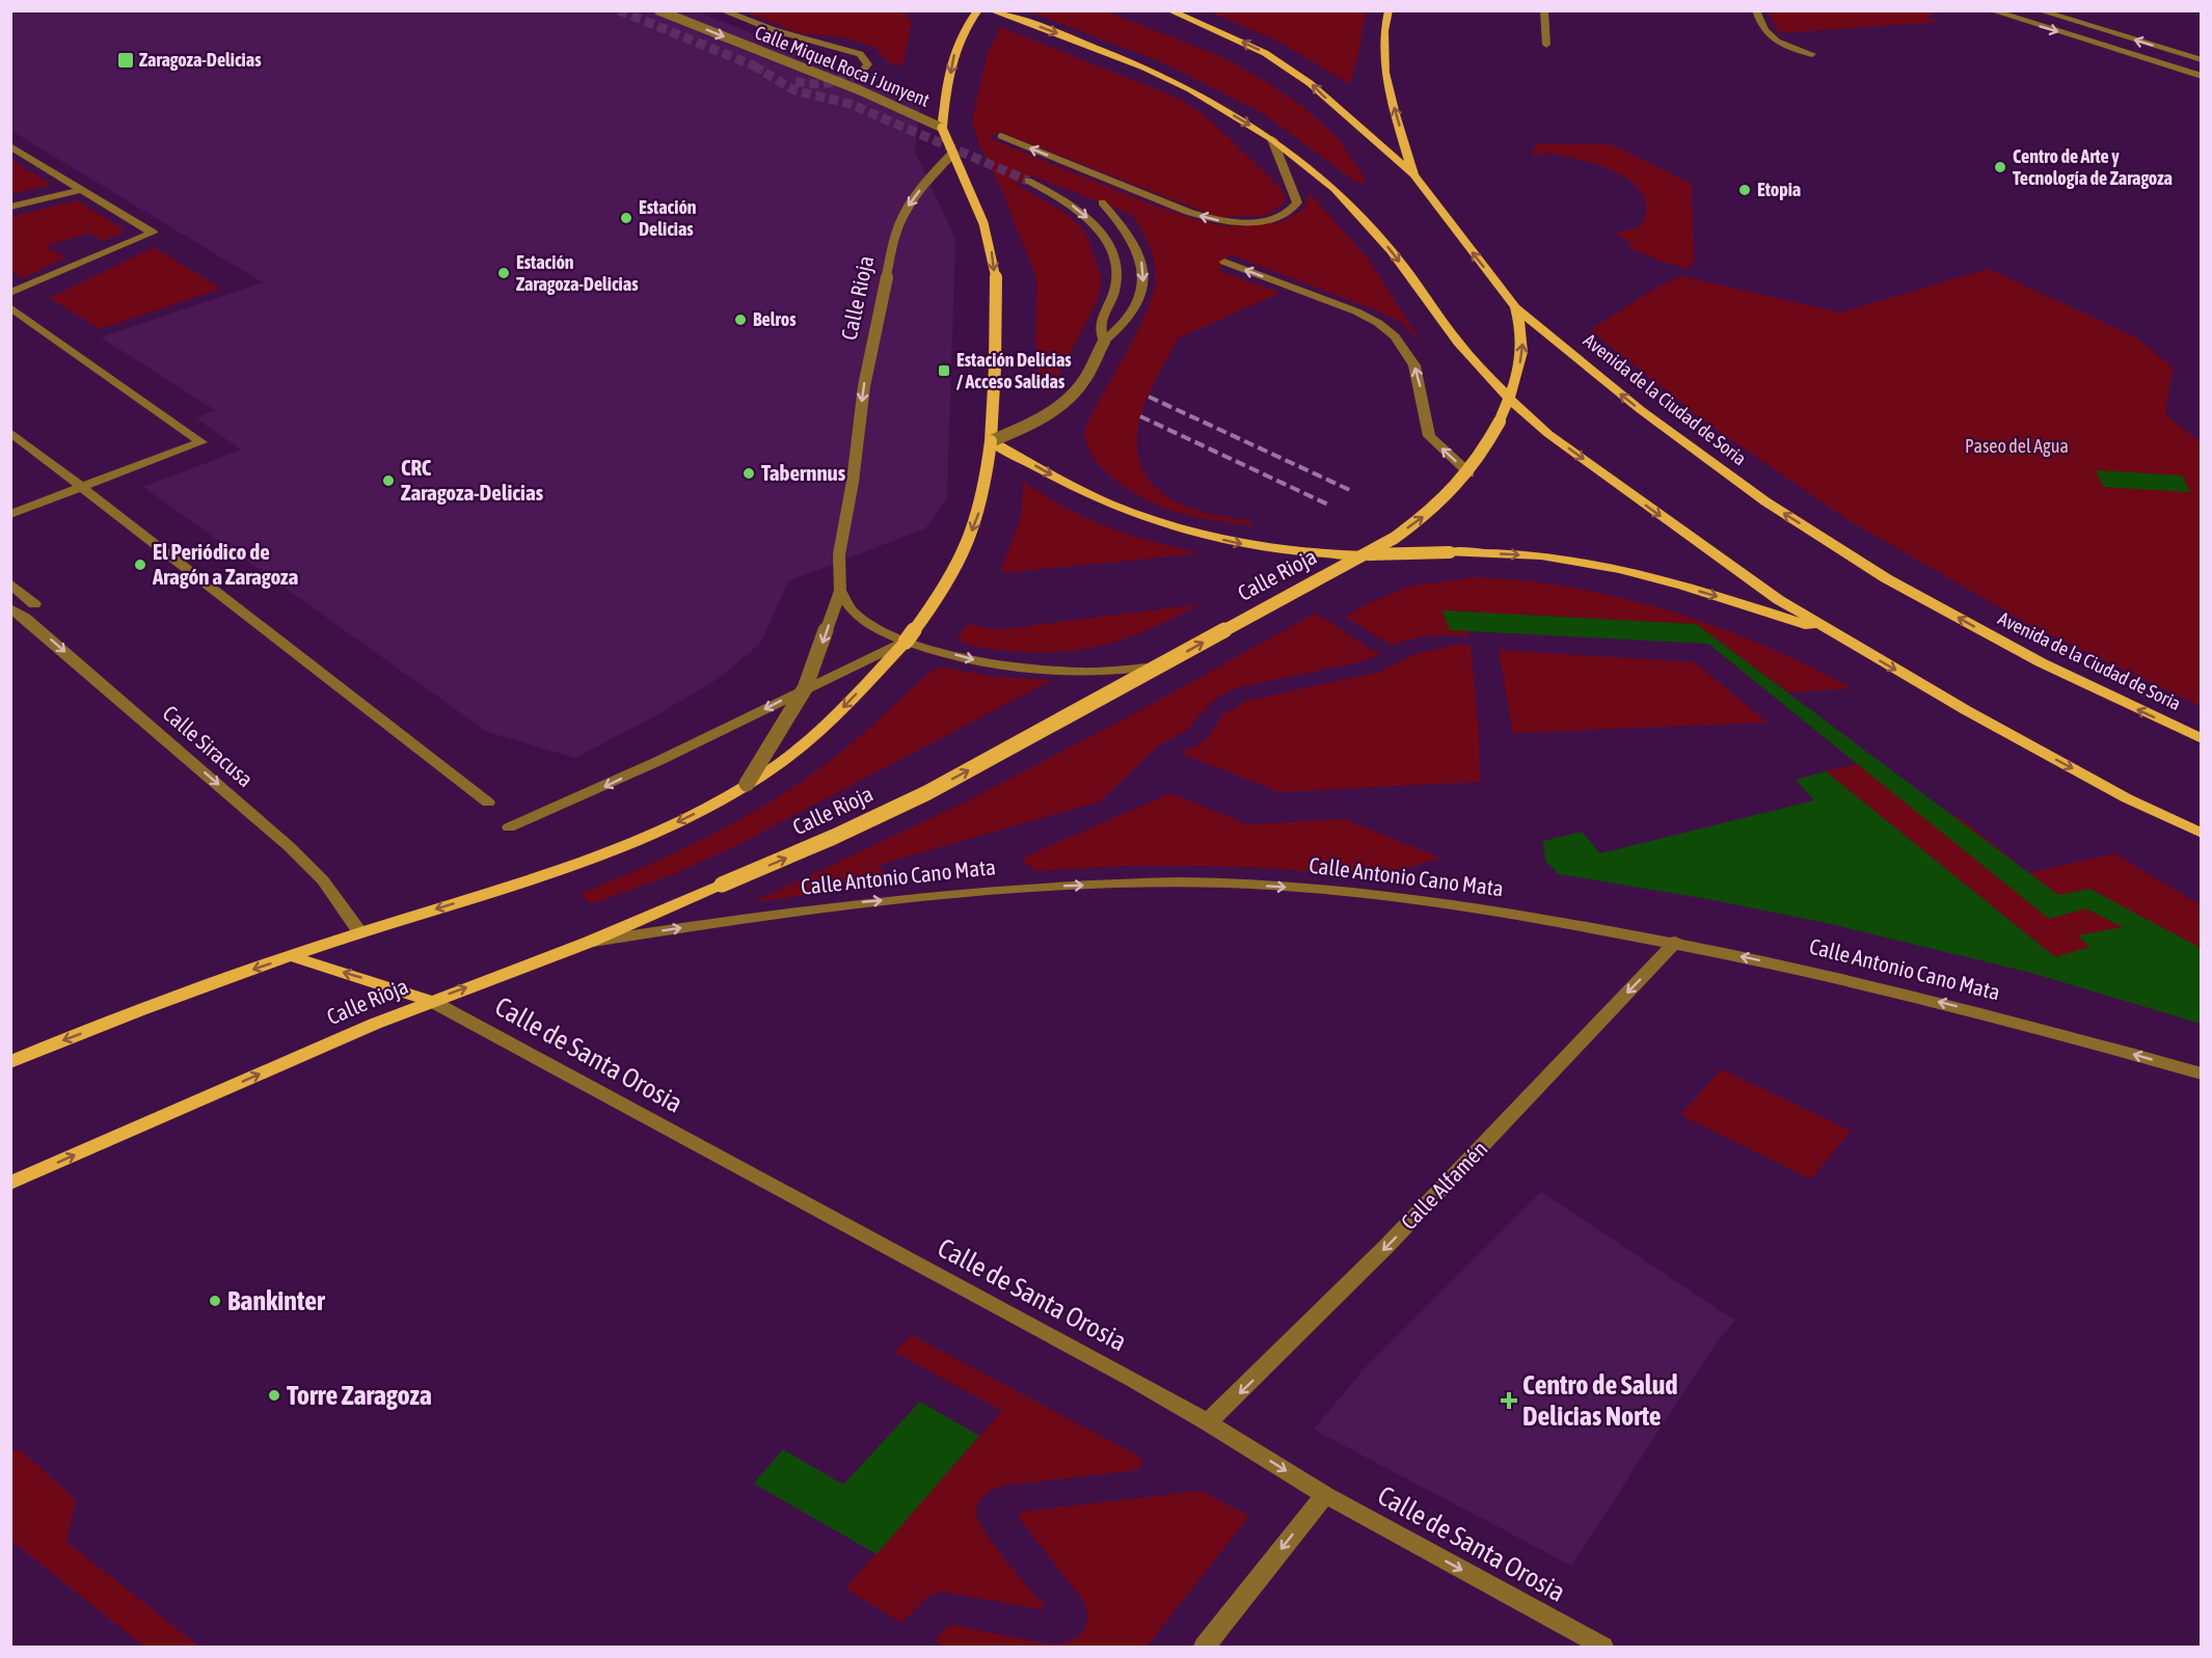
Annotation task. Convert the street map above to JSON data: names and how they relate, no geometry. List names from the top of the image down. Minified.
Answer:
{"streets":{"main road":["Calle Rioja","Avenida de la Ciudad de Soria"],"street":["Calle Miquel Roca i Junyent","Calle Siracusa","Calle Antonio Cano Mata","Calle de Santa Orosia","Calle Alfamén"]},"crossings":[["Calle Miquel Roca i Junyent","Calle Rioja"],["Calle Rioja","Avenida de la Ciudad de Soria"],["Calle Rioja","Calle Siracusa"],["Calle Rioja","Calle Antonio Cano Mata"],["Calle Rioja","Calle de Santa Orosia"],["Calle Antonio Cano Mata","Calle Alfamén"],["Calle de Santa Orosia","Calle Alfamén"]],"one_way":["Calle Miquel Roca i Junyent","Calle Siracusa","Calle Alfamén"],"parks":["Paseo del Agua"],"places":{"transit":["Zaragoza-Delicias","Estación Delicias / Acceso Salidas"],"other":["Centro de Arte y Tecnología de Zaragoza","Etopia","Estación Delicias","Estación Zaragoza-Delicias","Belros","Tabernnus","CRC Zaragoza-Delicias","El Periódico de Aragón a Zaragoza","Bankinter","Torre Zaragoza"],"health":["Centro de Salud Delicias Norte"]}}
